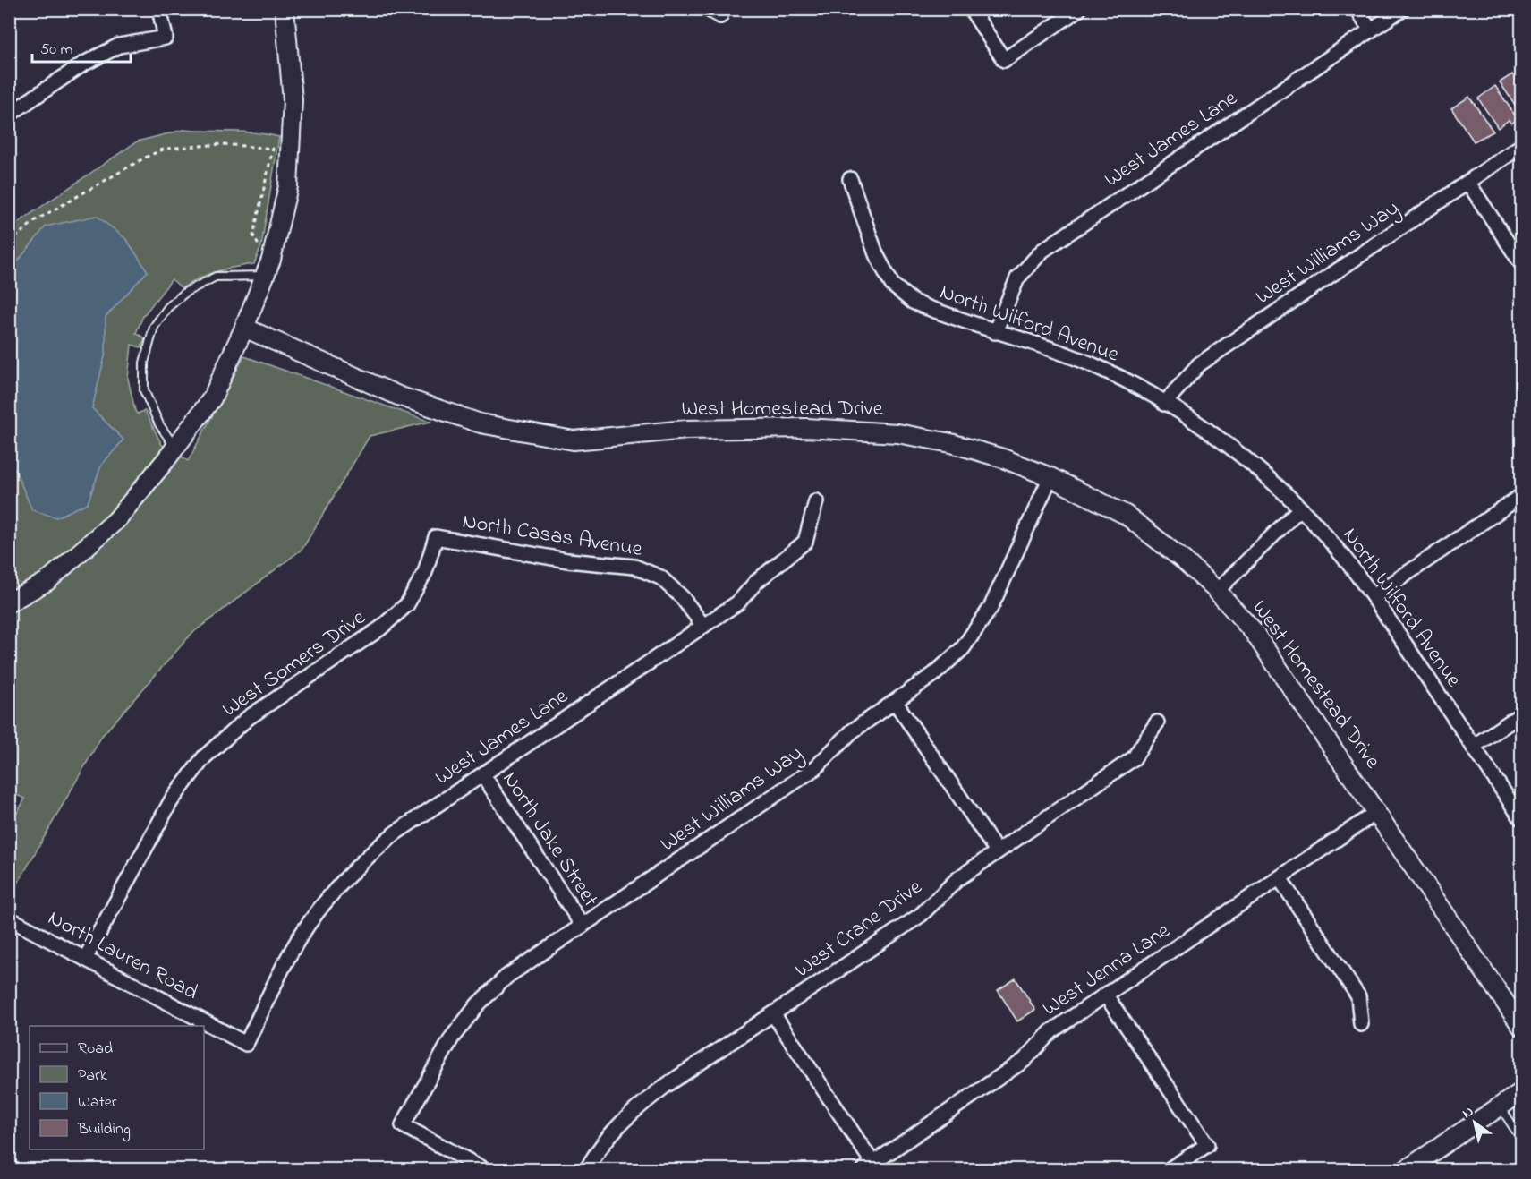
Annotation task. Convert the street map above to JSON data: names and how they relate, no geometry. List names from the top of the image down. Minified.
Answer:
{"streets":{"street":["West James Lane","West Williams Way","North Wilford Avenue","West Homestead Drive","North Casas Avenue","West Somers Drive","North Jake Street","West Crane Drive","North Lauren Road","West Jenna Lane"]},"crossings":[["West James Lane","North Wilford Avenue"],["West James Lane","North Casas Avenue"],["West James Lane","North Jake Street"],["West James Lane","North Lauren Road"],["West Williams Way","North Wilford Avenue"],["West Williams Way","West Homestead Drive"],["West Williams Way","North Jake Street"],["West Homestead Drive","West Jenna Lane"],["North Casas Avenue","West Somers Drive"],["West Somers Drive","North Lauren Road"]],"legend":["Road","Park","Water","Building"],"scale_bar":"50 m","north":"top left"}
